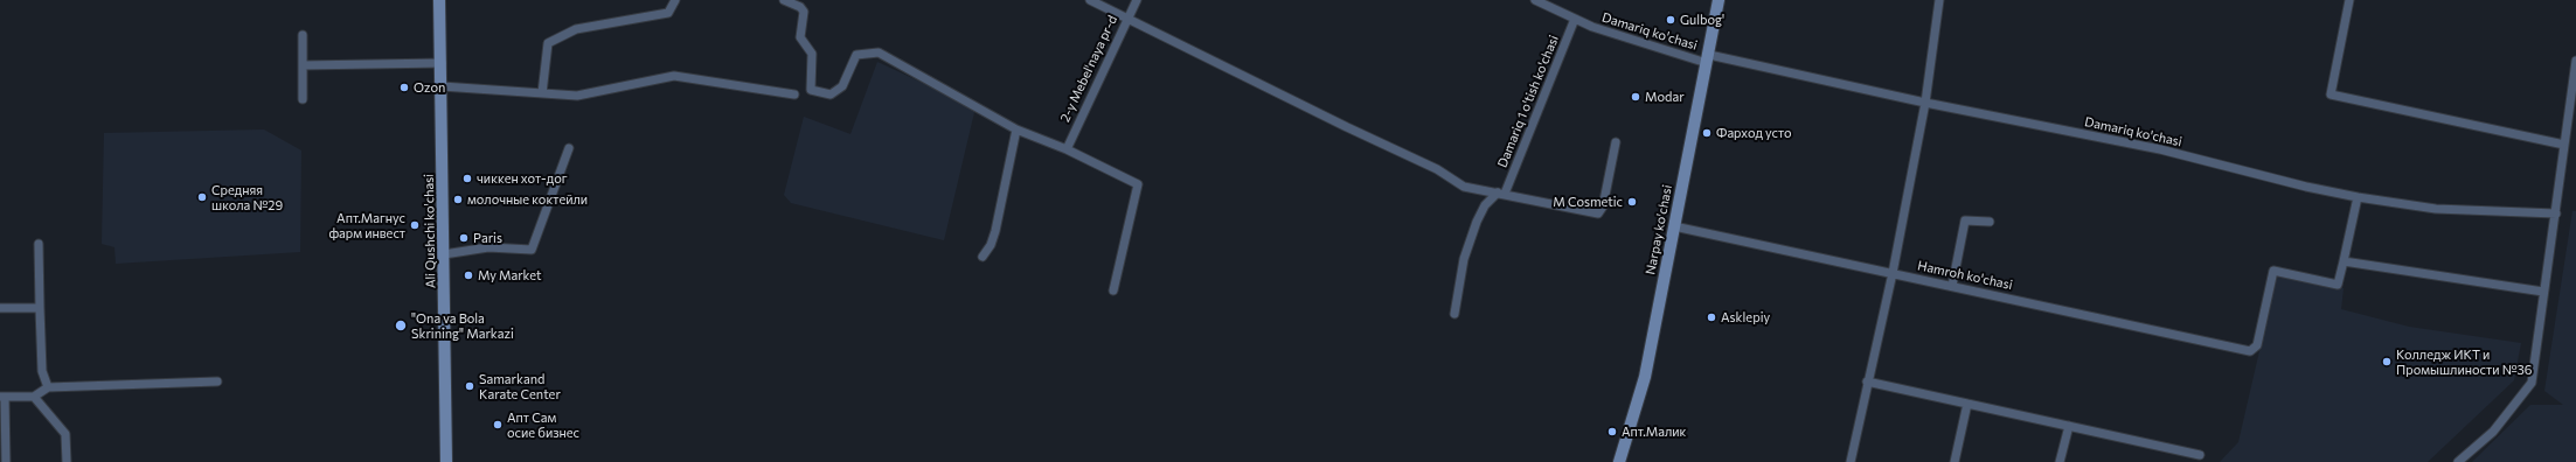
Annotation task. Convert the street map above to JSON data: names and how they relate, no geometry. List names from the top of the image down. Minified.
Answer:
{"streets":{"main road":["Narpay ko'chasi","Ali Qushchi ko'chasi"],"street":["Damariq ko'chasi","2-y Mebel'naya pr-d","Damariq 1 o'tish ko'chasi","Hamroh ko'chasi"]},"crossings":[["Damariq ko'chasi","Damariq 1 o'tish ko'chasi"],["Damariq ko'chasi","Narpay ko'chasi"],["Narpay ko'chasi","Hamroh ko'chasi"]],"places":["Gulbog'","Ozon","Modar","Фарход усто","чиккен хот-дог","Средняя школа №29","молочные коктейли","M Cosmetic","Апт.Магнус фарм инвест","Paris","My Market","Asklepiy","\"Ona va Bola Skrining\" Markazi","Колледж ИКТ и Промышлиности №36","Samarkand Karate Center","Апт Сам осие бизнес","Апт.Малик"]}
